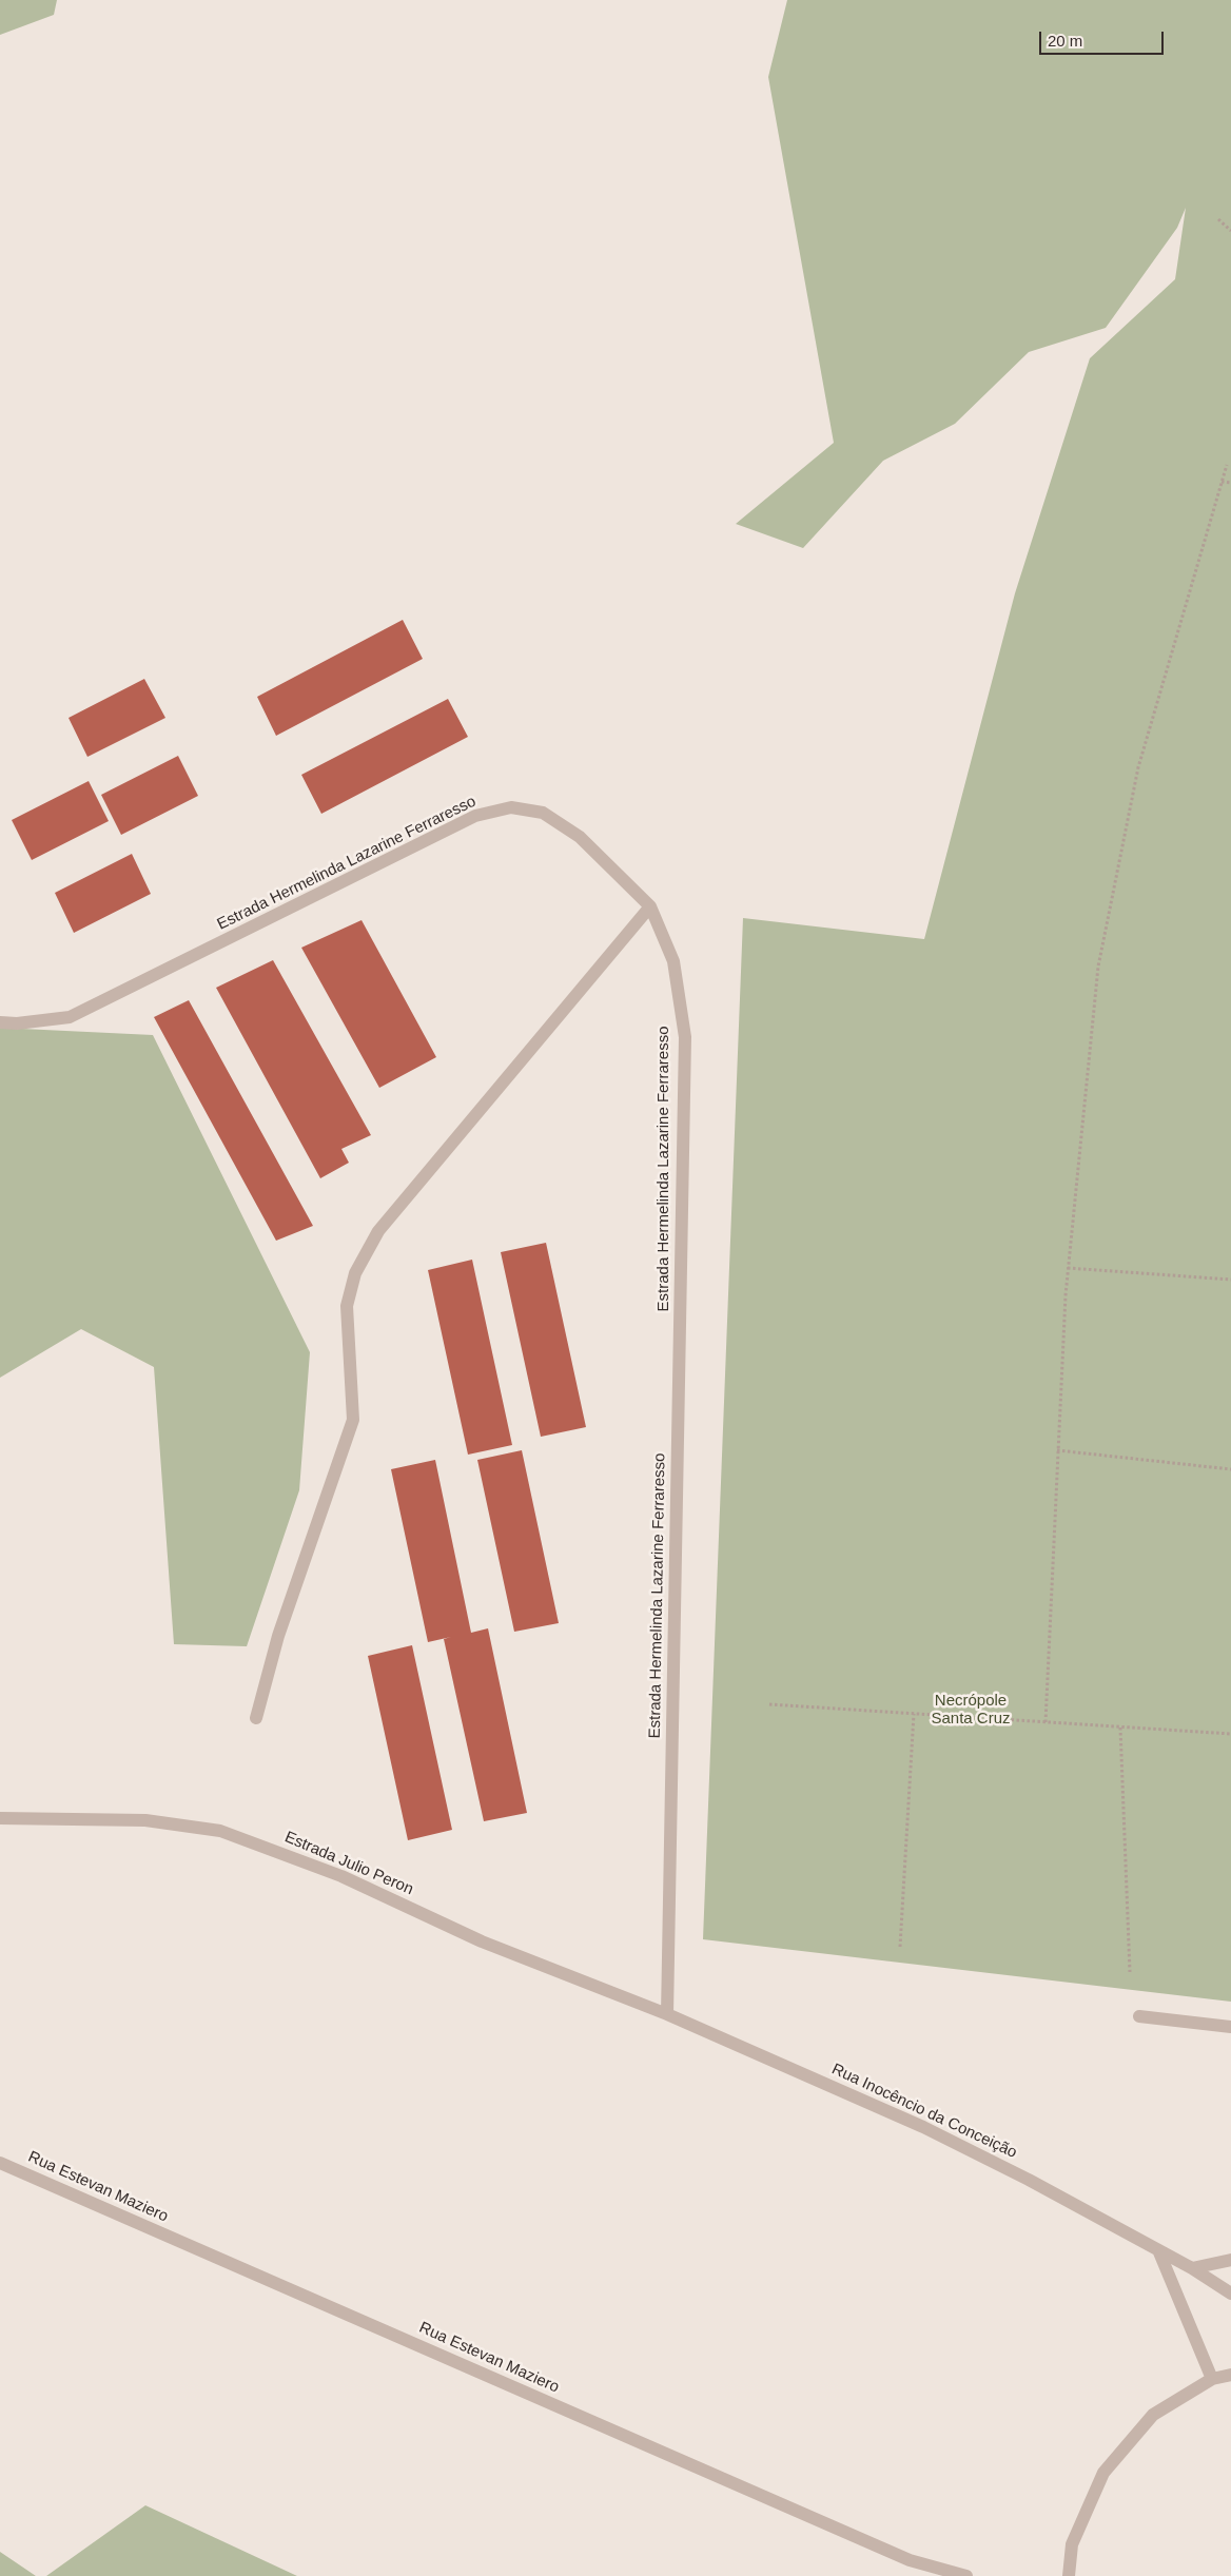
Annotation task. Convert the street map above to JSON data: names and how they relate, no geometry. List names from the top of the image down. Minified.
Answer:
{"streets":{"street":["Estrada Hermelinda Lazarine Ferraresso","Estrada Julio Peron","Rua Inocêncio da Conceição","Rua Estevan Maziero"]},"crossings":[["Estrada Hermelinda Lazarine Ferraresso","Estrada Julio Peron"],["Estrada Hermelinda Lazarine Ferraresso","Rua Inocêncio da Conceição"],["Estrada Julio Peron","Rua Inocêncio da Conceição"]],"parks":["Necrópole Santa Cruz"],"scale_bar":"20 m"}
